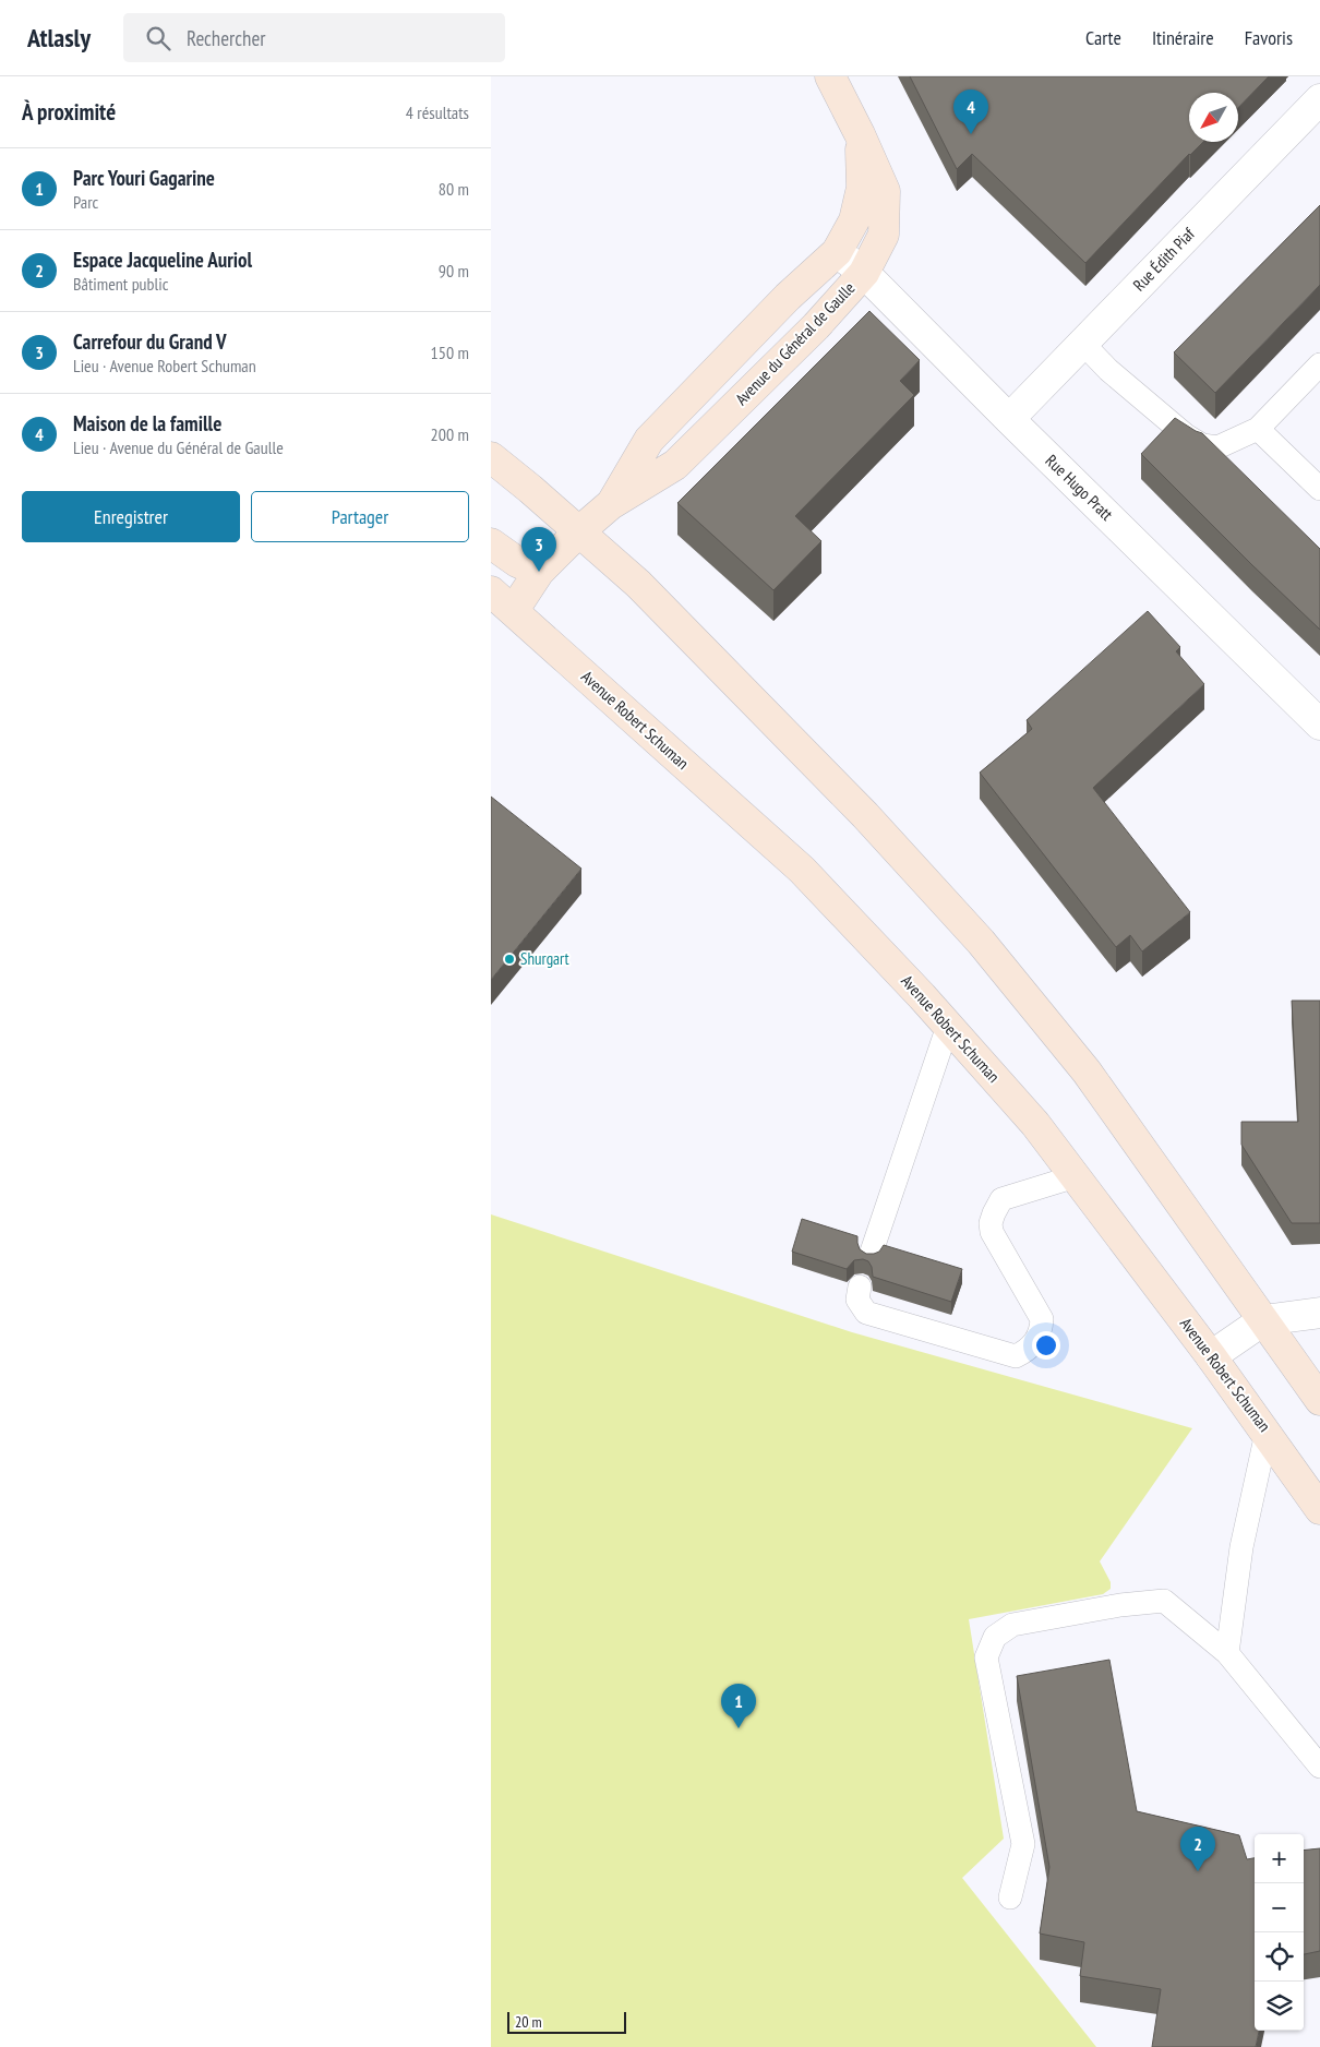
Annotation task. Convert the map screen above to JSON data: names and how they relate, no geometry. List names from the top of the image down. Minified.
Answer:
{"streets":{"main road":["Avenue du Général de Gaulle","Avenue Robert Schuman"],"street":["Rue Édith Piaf","Rue Hugo Pratt"]},"crossings":[["Rue Édith Piaf","Rue Hugo Pratt"],["Avenue du Général de Gaulle","Rue Hugo Pratt"]],"places":["Shurgart"],"scale_bar":"20 m","north":"bottom left","page":{"header":"Atlasly","search":"Rechercher","nav":["Carte","Itinéraire","Favoris"],"heading":["À proximité","4 résultats"],"pins":["4","3","1","2"],"list":[{"mark":"1","name":"Parc Youri Gagarine","note":"Parc","value":"80 m"},{"mark":"2","name":"Espace Jacqueline Auriol","note":"Bâtiment public","value":"90 m"},{"mark":"3","name":"Carrefour du Grand V","note":"Lieu · Avenue Robert Schuman","value":"150 m"},{"mark":"4","name":"Maison de la famille","note":"Lieu · Avenue du Général de Gaulle","value":"200 m"}],"buttons":["Enregistrer","Partager"],"map_buttons":["+","−"],"scale":"20 m"}}
